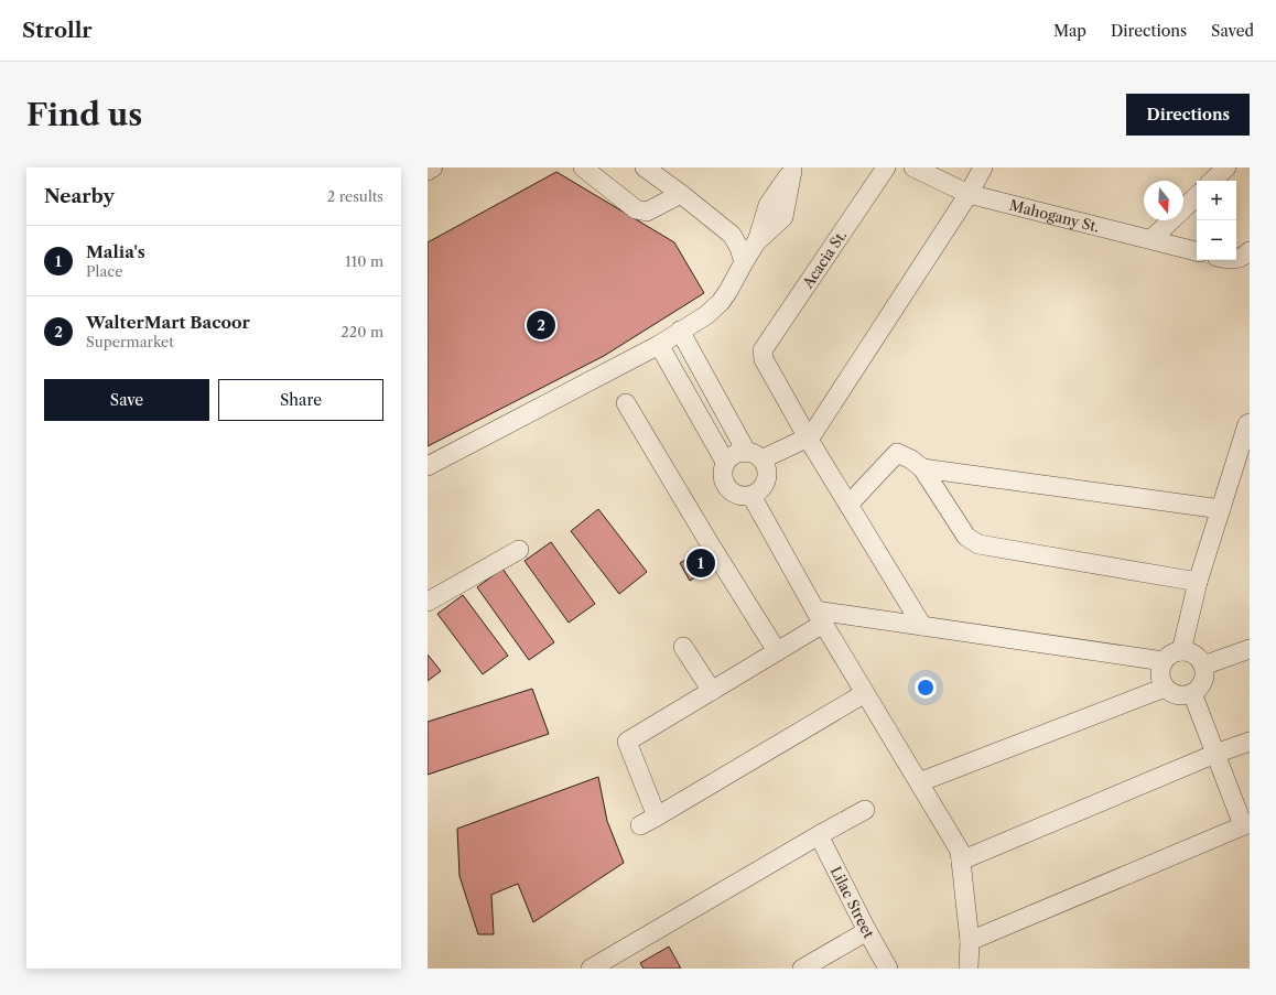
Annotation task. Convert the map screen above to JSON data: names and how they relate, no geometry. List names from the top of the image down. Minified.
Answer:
{"streets":{"street":["Mahogany St.","Acacia St.","Lilac Street"]},"north":"bottom","page":{"header":"Strollr","nav":["Map","Directions","Saved"],"buttons":["Directions",["Save","Share"]],"title":"Find us","heading":["Nearby","2 results"],"map_buttons":["+","−"],"list":[{"mark":"1","name":"Malia's","note":"Place","value":"110 m"},{"mark":"2","name":"WalterMart Bacoor","note":"Supermarket","value":"220 m"}],"pins":["2","1"]}}
